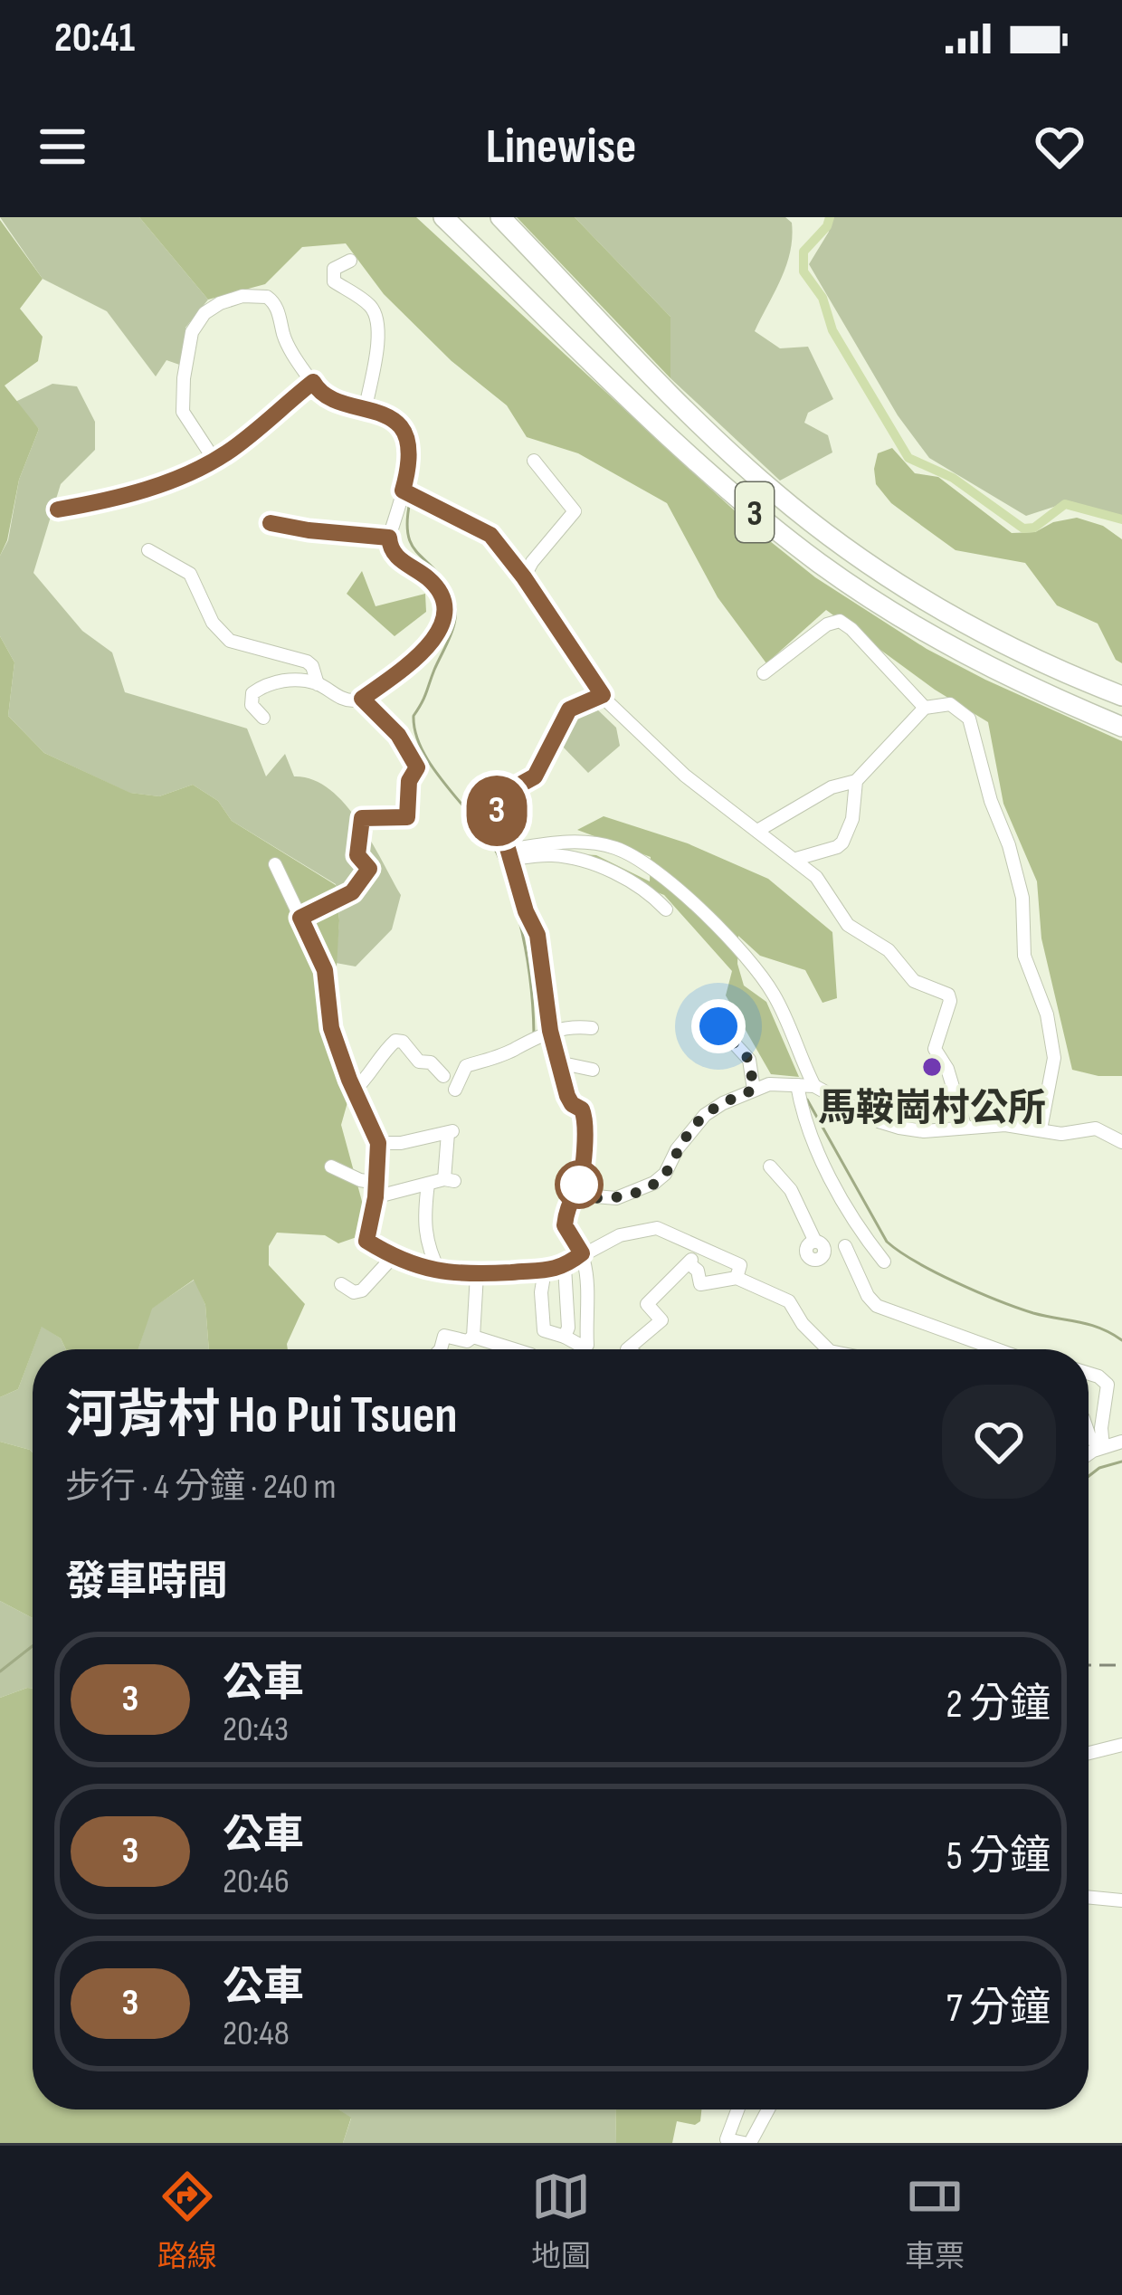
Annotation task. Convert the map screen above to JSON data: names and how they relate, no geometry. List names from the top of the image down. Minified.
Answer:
{"streets":{"highway":["3"]},"places":["馬鞍崗村公所"],"lines":["bus line 3"],"page":{"status":"20:41","header":"Linewise","on_map":"3","heading":[["河背村 Ho Pui Tsuen","步行 · 4 分鐘 · 240 m"],"發車時間"],"list":[{"mark":"3","name":"公車","note":"20:43","value":"2 分鐘"},{"mark":"3","name":"公車","note":"20:46","value":"5 分鐘"},{"mark":"3","name":"公車","note":"20:48","value":"7 分鐘"}],"tabs":["路線","地圖","車票"]}}
